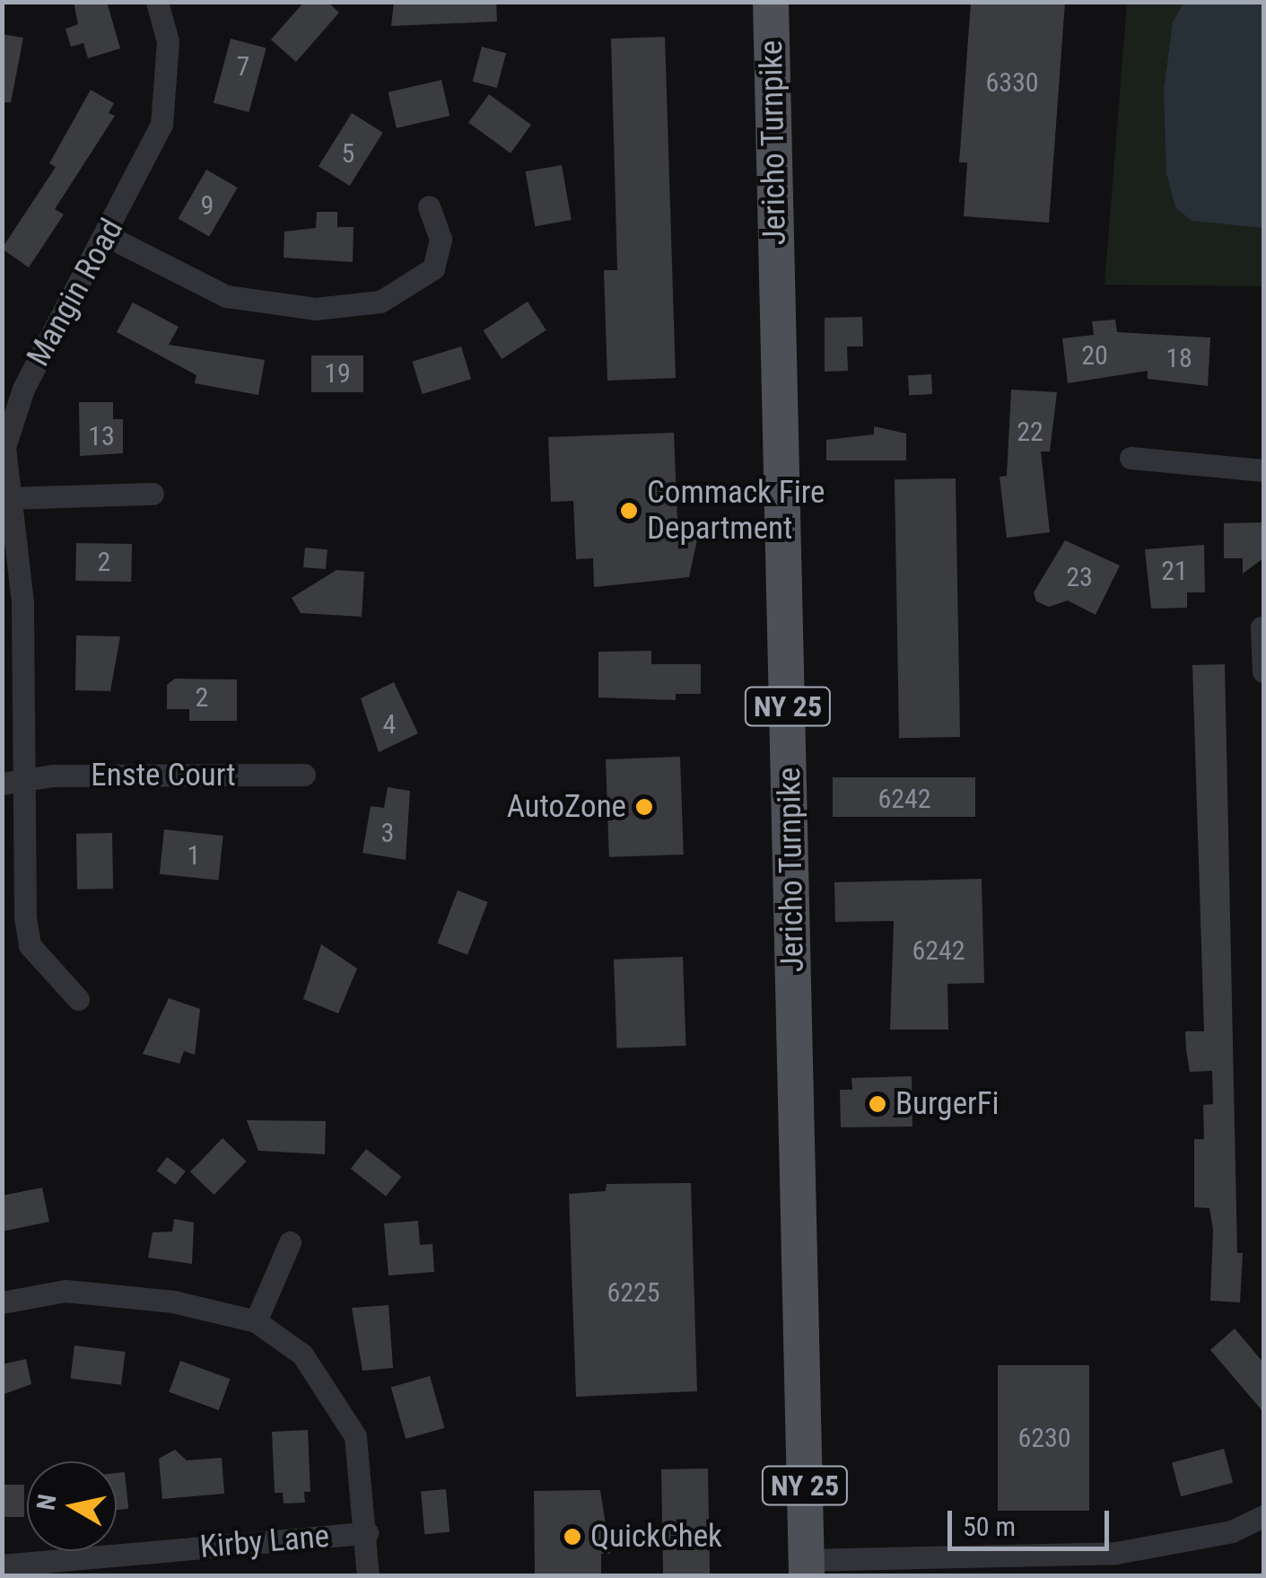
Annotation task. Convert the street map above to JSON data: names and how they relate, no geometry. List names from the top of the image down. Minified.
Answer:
{"streets":{"main road":["Jericho Turnpike","NY 25"],"street":["Mangin Road","Enste Court","Kirby Lane"]},"crossings":[["Mangin Road","Enste Court"]],"places":["Commack Fire Department","AutoZone","BurgerFi","QuickChek"],"house_numbers":["7","6330","5","9","20","18","19","22","13","2","21","23","2","4","6242","3","1","6242","6225","6230"],"scale_bar":"50 m","north":"left"}
